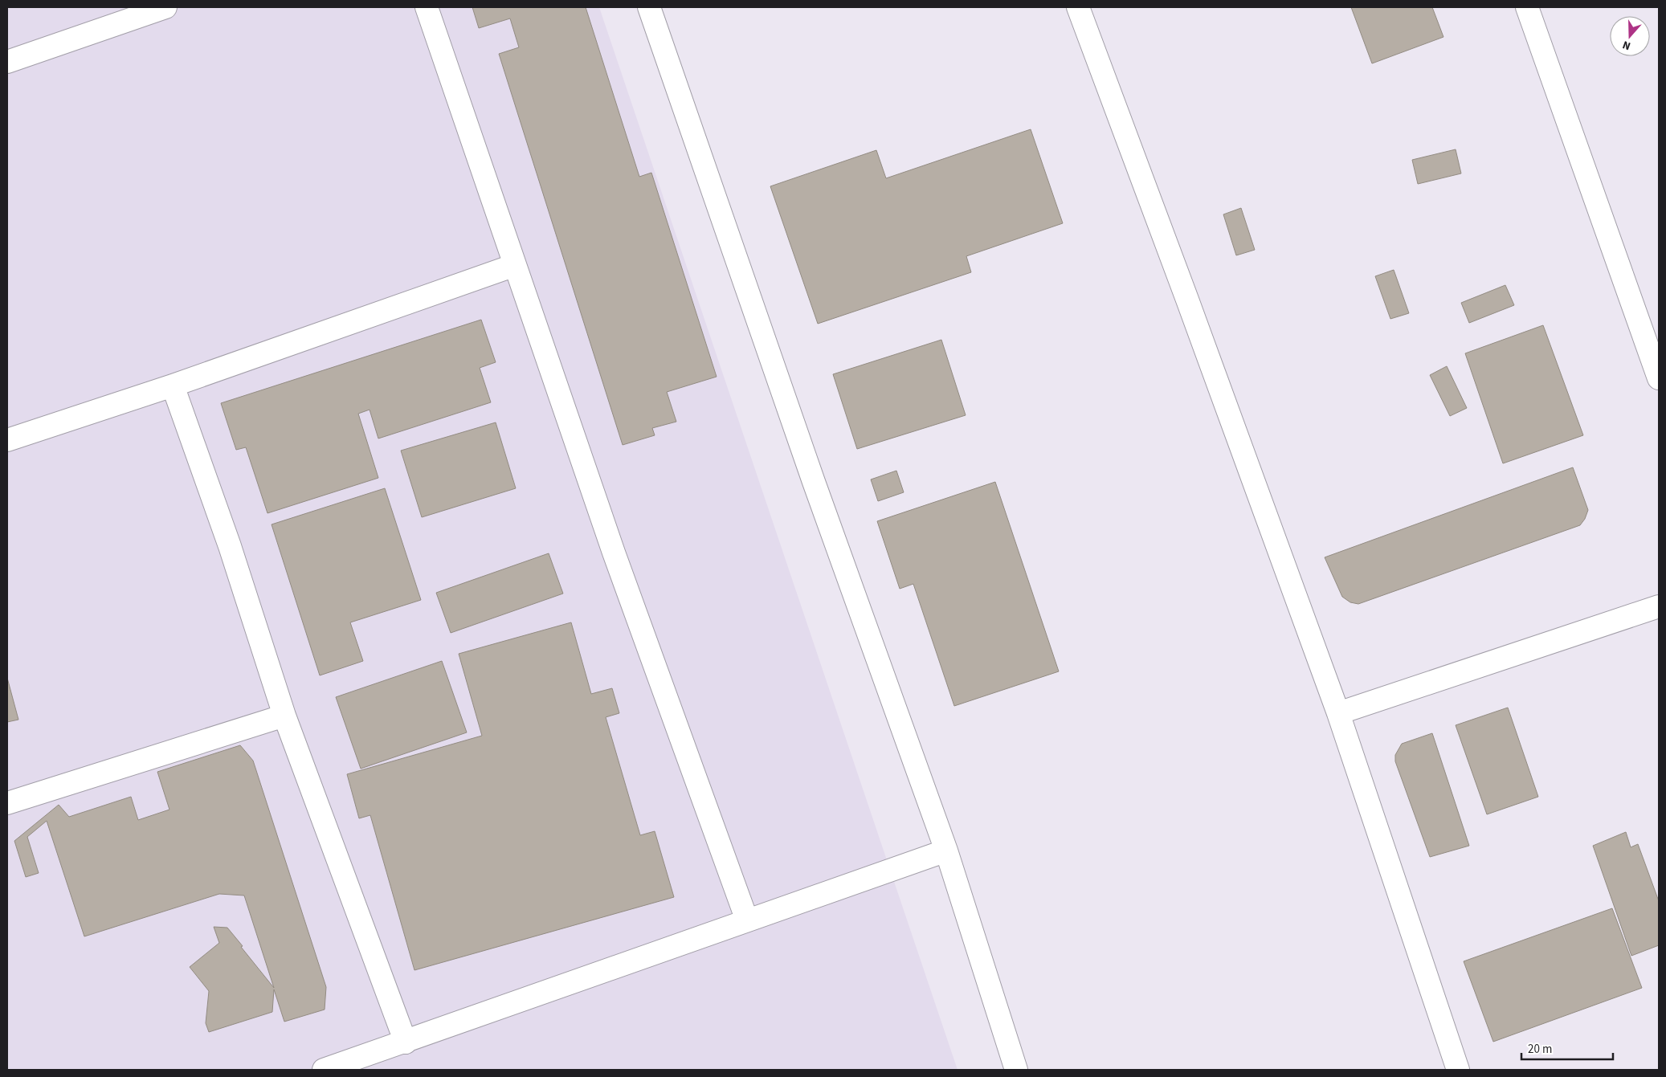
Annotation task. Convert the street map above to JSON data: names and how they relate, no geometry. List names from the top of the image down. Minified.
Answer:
{"scale_bar":"20 m","north":"bottom"}
